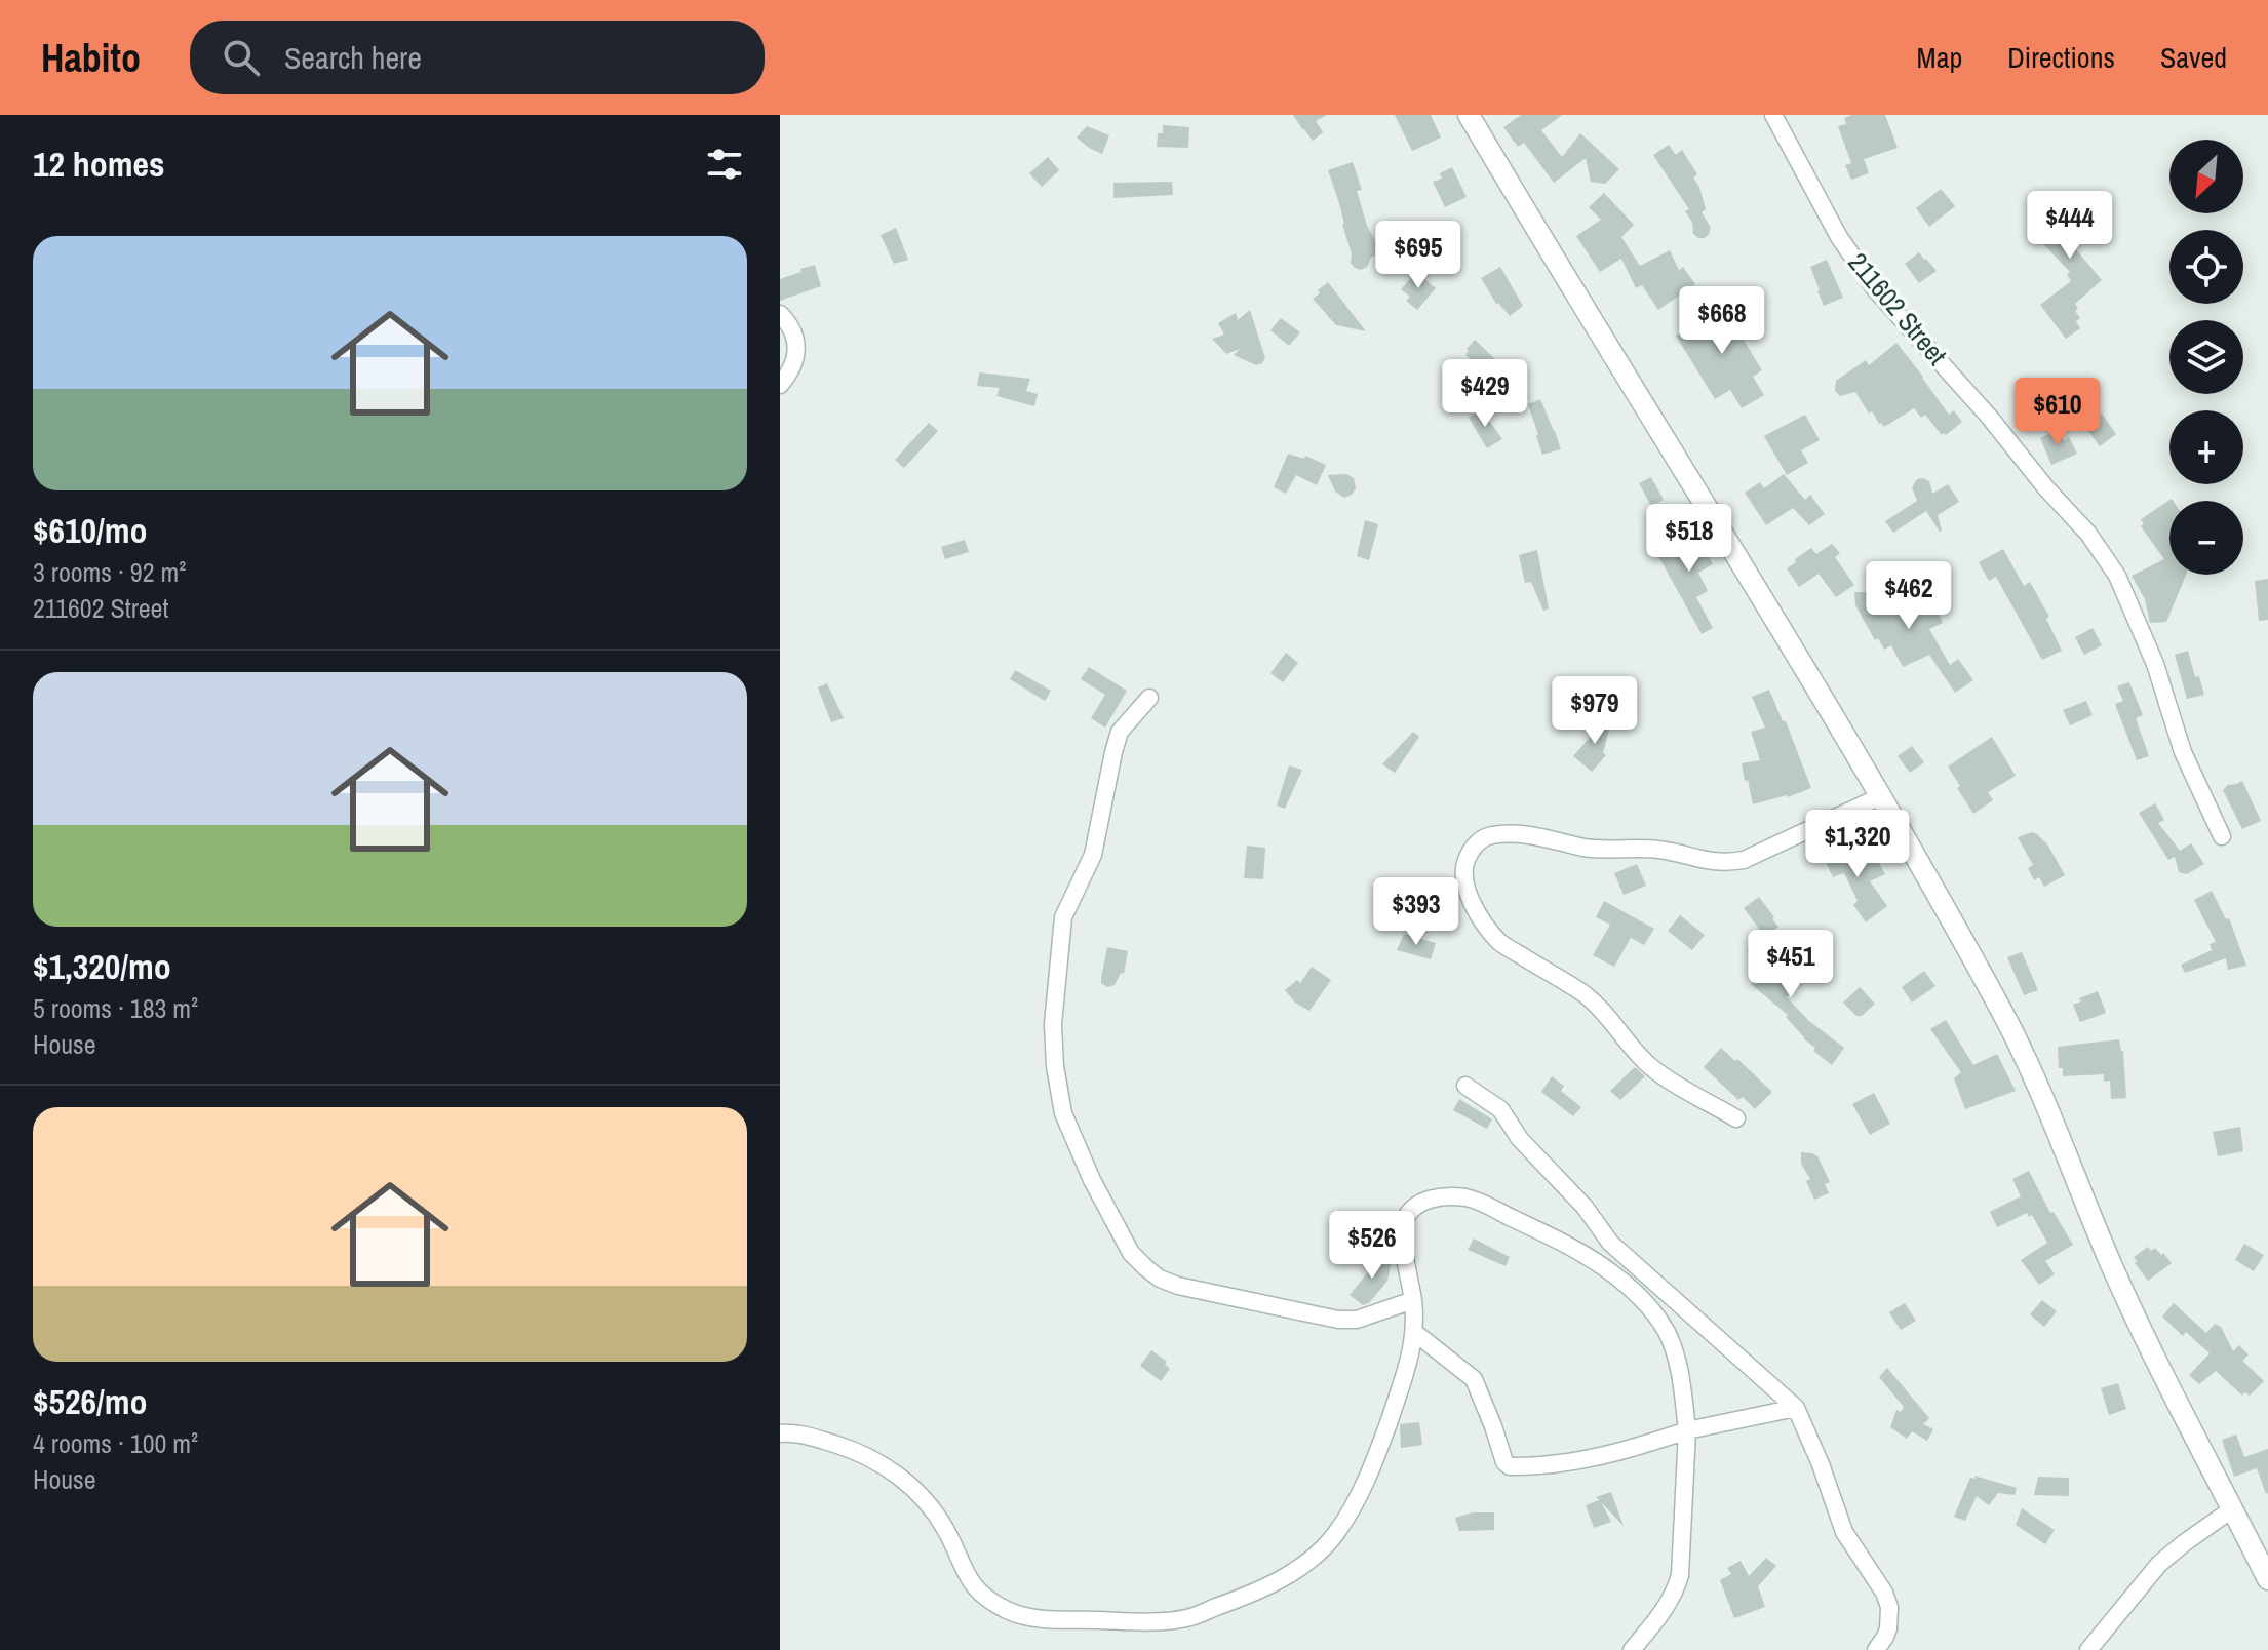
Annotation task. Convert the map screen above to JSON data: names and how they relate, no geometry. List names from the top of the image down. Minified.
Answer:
{"streets":{"street":["211602 Street"]},"north":"bottom left","page":{"header":"Habito","search":"Search here","nav":["Map","Directions","Saved"],"heading":"12 homes","map_buttons":["+","−"],"price":["$444","$695","$668","$429","$610","$518","$462","$979","$1,320","$393","$451","$526"],"list":[{"name":"$610/mo","note":"3 rooms · 92 m² · 211602 Street"},{"name":"$1,320/mo","note":"5 rooms · 183 m² · House"},{"name":"$526/mo","note":"4 rooms · 100 m² · House"}]}}
